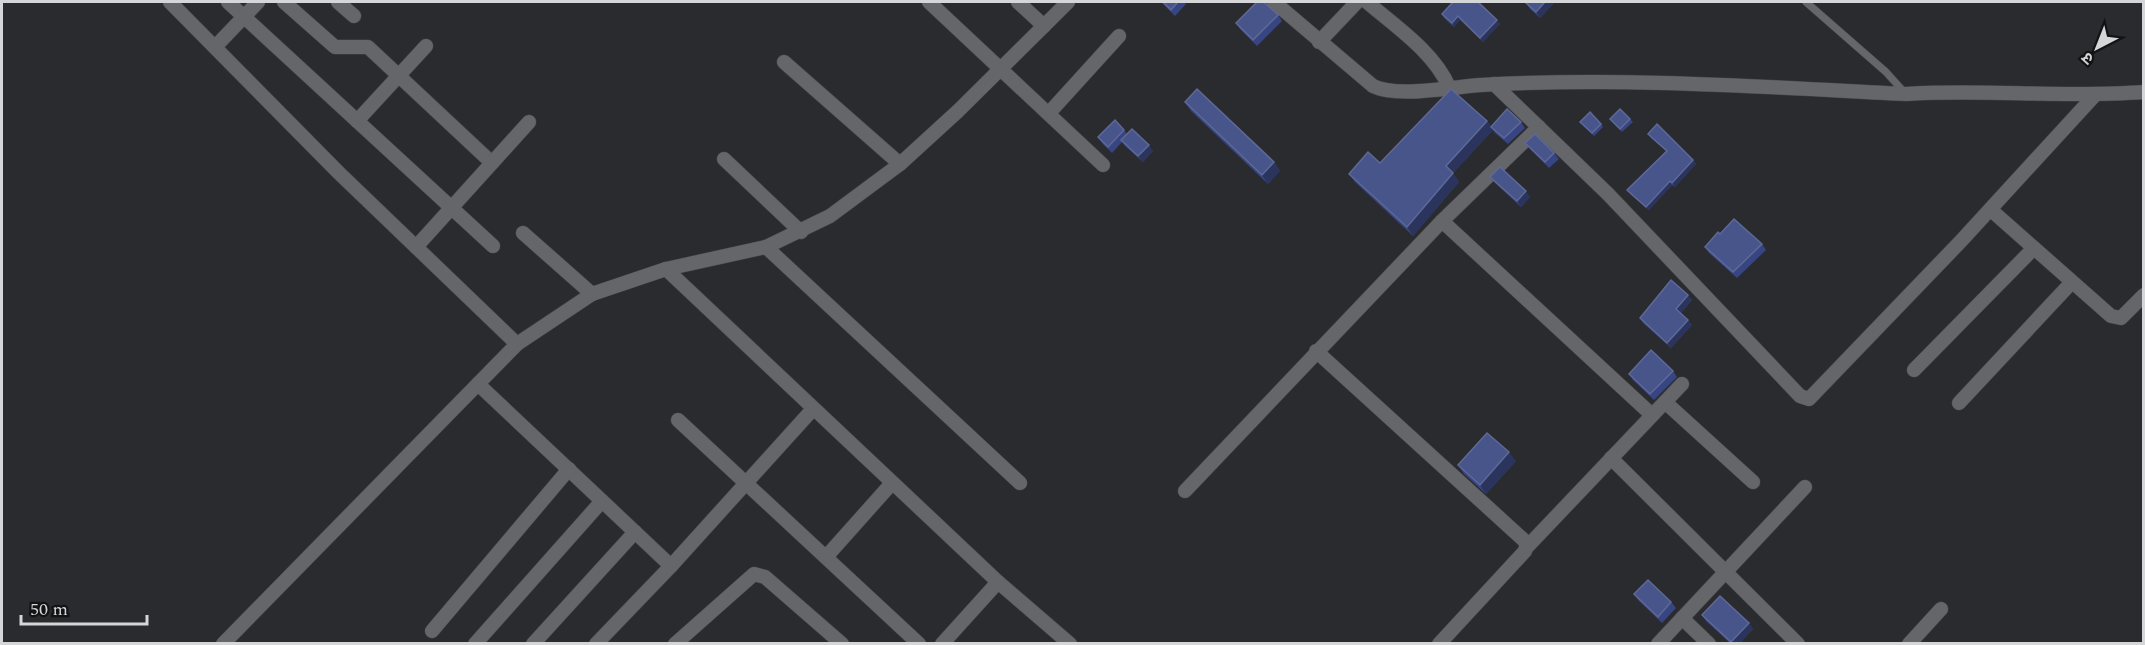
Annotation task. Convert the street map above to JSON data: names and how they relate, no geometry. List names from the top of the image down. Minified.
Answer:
{"scale_bar":"50 m","north":"bottom left"}
